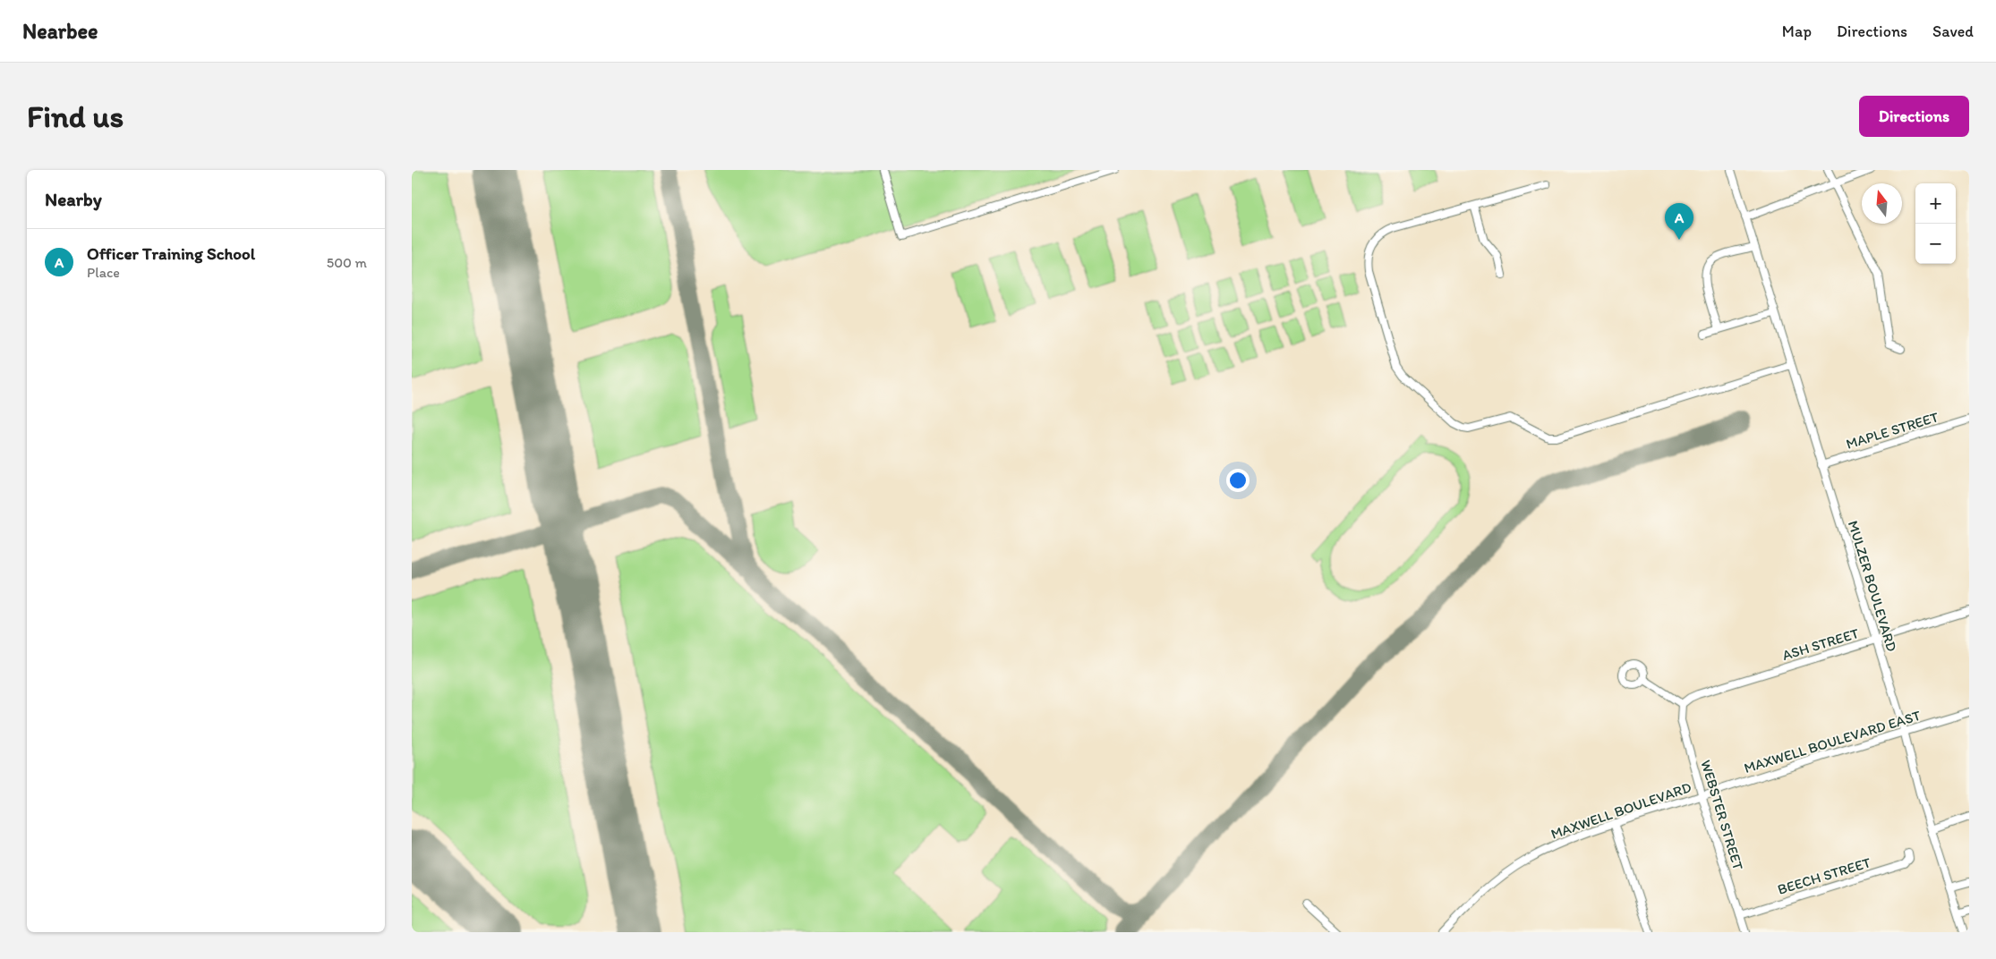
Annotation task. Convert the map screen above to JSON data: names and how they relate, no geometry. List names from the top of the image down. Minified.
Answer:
{"streets":{"street":["MAPLE STREET","MULZER BOULEVARD","ASH STREET","MAXWELL BOULEVARD EAST","MAXWELL BOULEVARD","WEBSTER STREET","BEECH STREET"]},"crossings":[["MAPLE STREET","MULZER BOULEVARD"],["MULZER BOULEVARD","ASH STREET"],["MULZER BOULEVARD","MAXWELL BOULEVARD EAST"],["ASH STREET","WEBSTER STREET"],["MAXWELL BOULEVARD EAST","MAXWELL BOULEVARD"],["MAXWELL BOULEVARD EAST","WEBSTER STREET"],["MAXWELL BOULEVARD","WEBSTER STREET"],["WEBSTER STREET","BEECH STREET"]],"north":"top","page":{"header":"Nearbee","nav":["Map","Directions","Saved"],"buttons":"Directions","title":"Find us","heading":"Nearby","map_buttons":["+","−"],"pins":"A","list":[{"mark":"A","name":"Officer Training School","note":"Place","value":"500 m"}]}}
